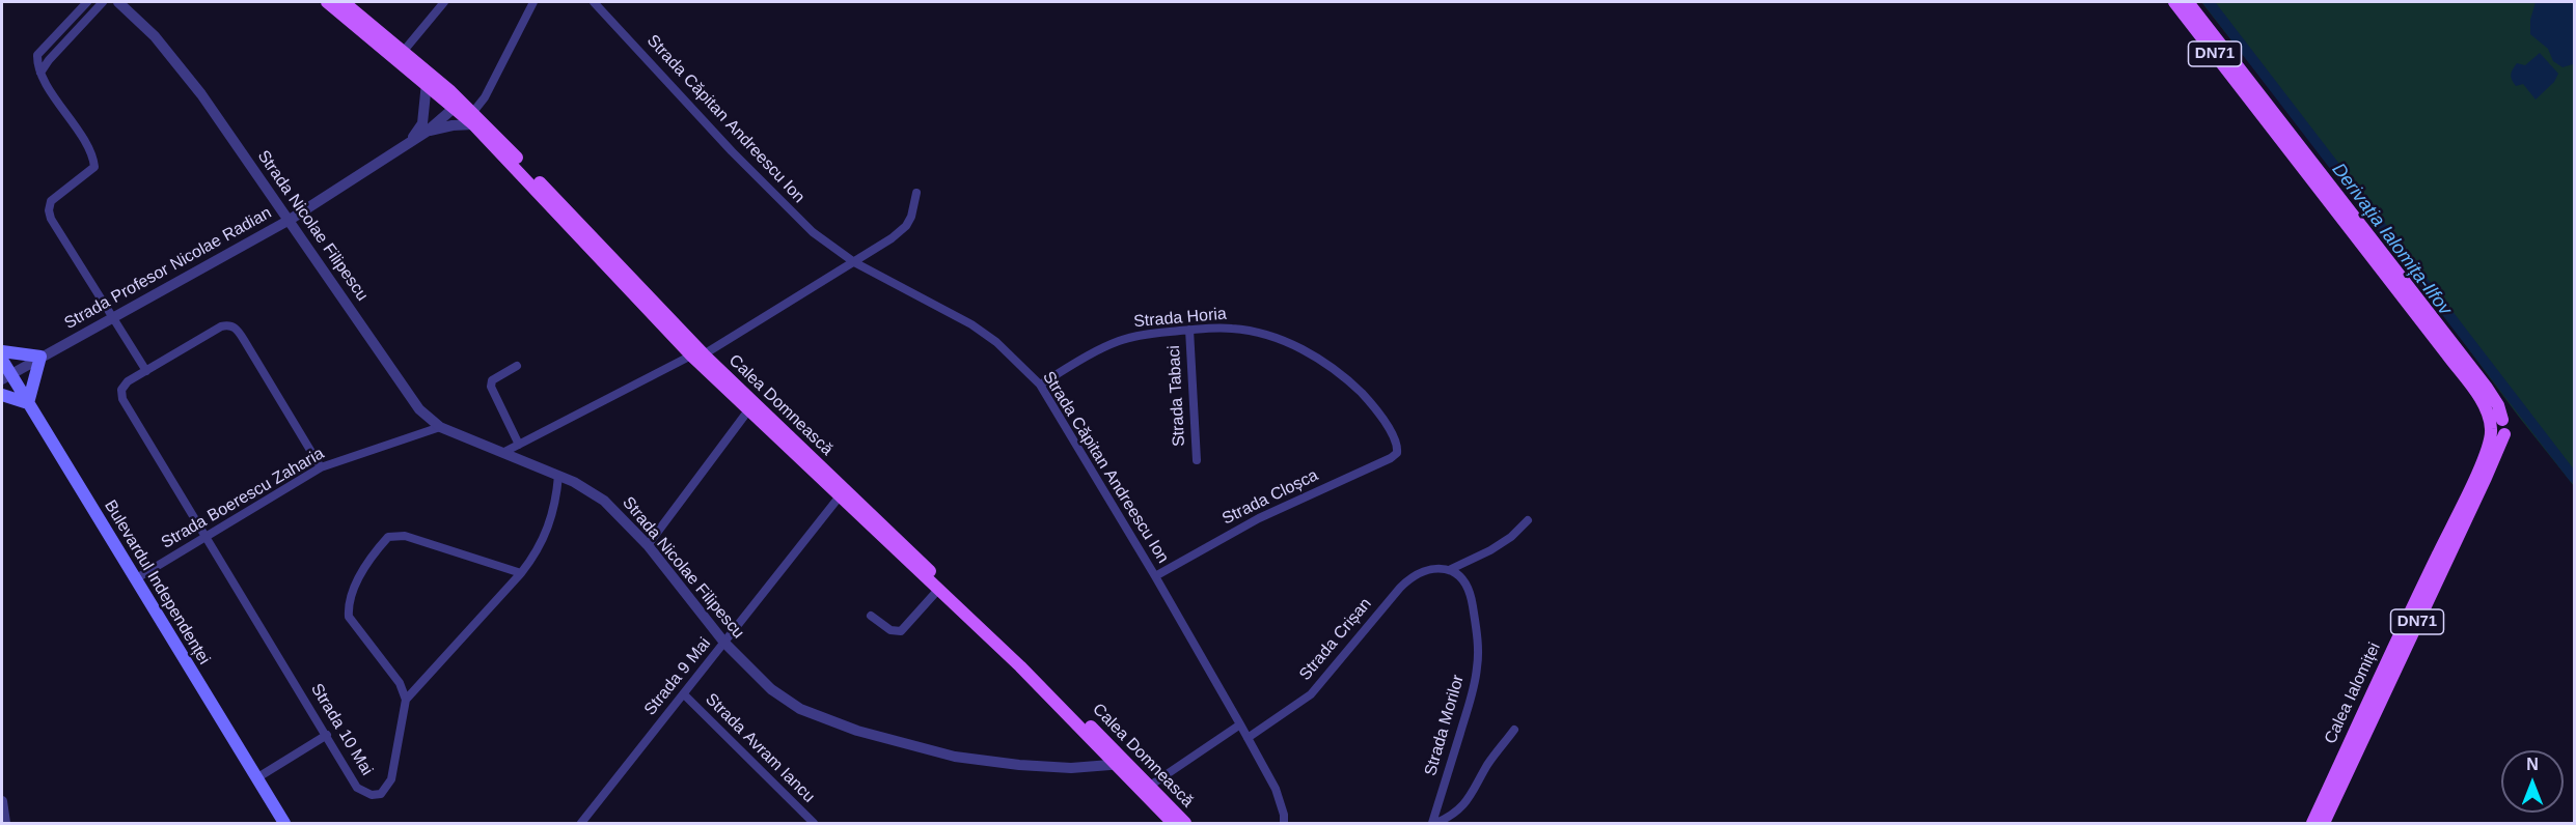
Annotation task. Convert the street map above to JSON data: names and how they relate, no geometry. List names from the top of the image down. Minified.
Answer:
{"streets":{"main road":["DN71","Calea Domnească","Bulevardul Independenței","Calea Ialomiței"],"street":["Strada Căpitan Andreescu Ion","Strada Nicolae Filipescu","Strada Profesor Nicolae Radian","Strada Horia","Strada Tabaci","Strada Cloșca","Strada Boerescu Zaharia","Strada Crișan","Strada 9 Mai","Strada Morilor","Strada 10 Mai","Strada Avram Iancu"]},"crossings":[["DN71","Calea Ialomiței"],["Strada Căpitan Andreescu Ion","Strada Horia"],["Strada Căpitan Andreescu Ion","Strada Cloșca"],["Strada Căpitan Andreescu Ion","Strada Crișan"],["Strada Nicolae Filipescu","Strada Profesor Nicolae Radian"],["Strada Nicolae Filipescu","Calea Domnească"],["Strada Nicolae Filipescu","Strada Boerescu Zaharia"],["Strada Nicolae Filipescu","Strada 9 Mai"],["Strada Profesor Nicolae Radian","Calea Domnească"],["Strada Profesor Nicolae Radian","Bulevardul Independenței"],["Strada Horia","Strada Tabaci"],["Strada Horia","Strada Cloșca"],["Calea Domnească","Strada 9 Mai"],["Strada Boerescu Zaharia","Bulevardul Independenței"],["Strada Boerescu Zaharia","Strada 10 Mai"],["Strada Crișan","Strada Morilor"],["Strada 9 Mai","Strada Avram Iancu"]],"water":["Derivația Ialomița-Ilfov"],"north":"top"}
